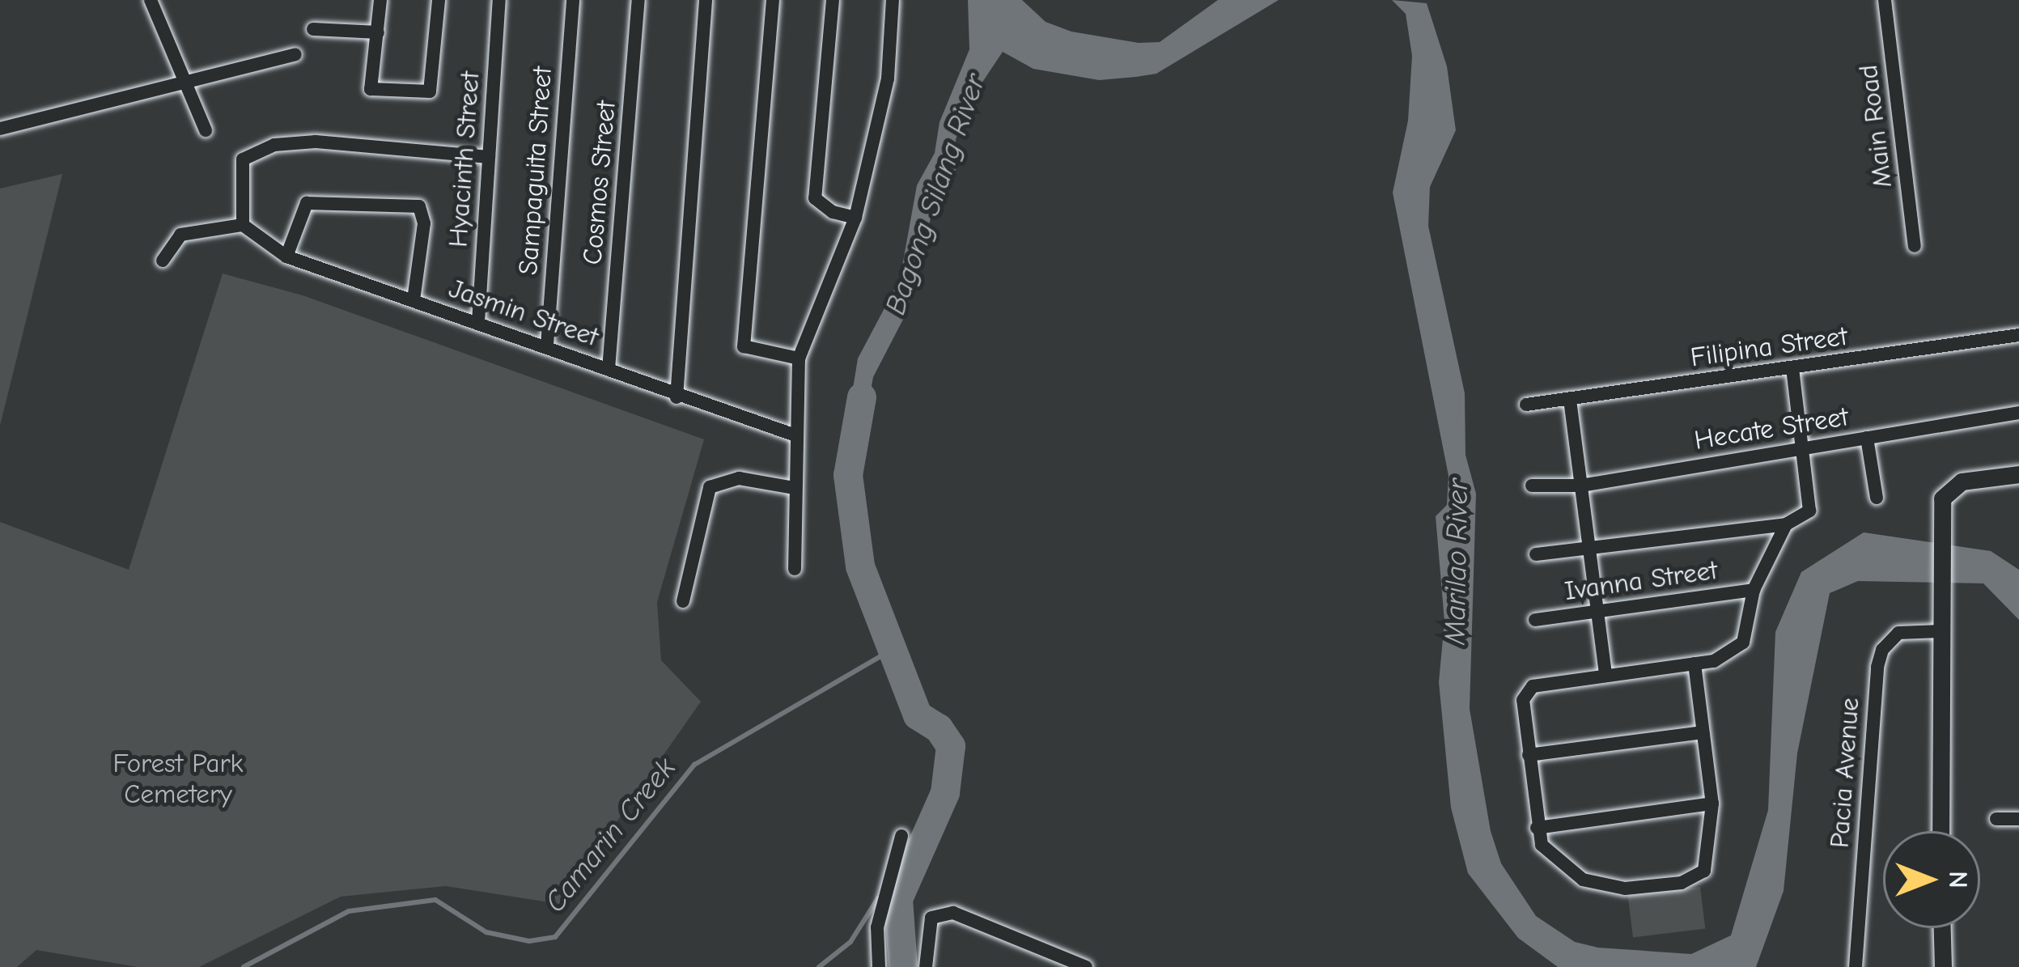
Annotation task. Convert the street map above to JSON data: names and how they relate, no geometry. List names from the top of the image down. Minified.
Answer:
{"streets":{"street":["Main Road","Hyacinth Street","Sampaguita Street","Cosmos Street","Jasmin Street","Filipina Street","Hecate Street","Ivanna Street","Pacia Avenue"]},"crossings":[["Hyacinth Street","Jasmin Street"],["Sampaguita Street","Jasmin Street"],["Cosmos Street","Jasmin Street"]],"water":["Bagong Silang River","Marilao River","Camarin Creek"],"parks":["Forest Park Cemetery"],"north":"right"}
